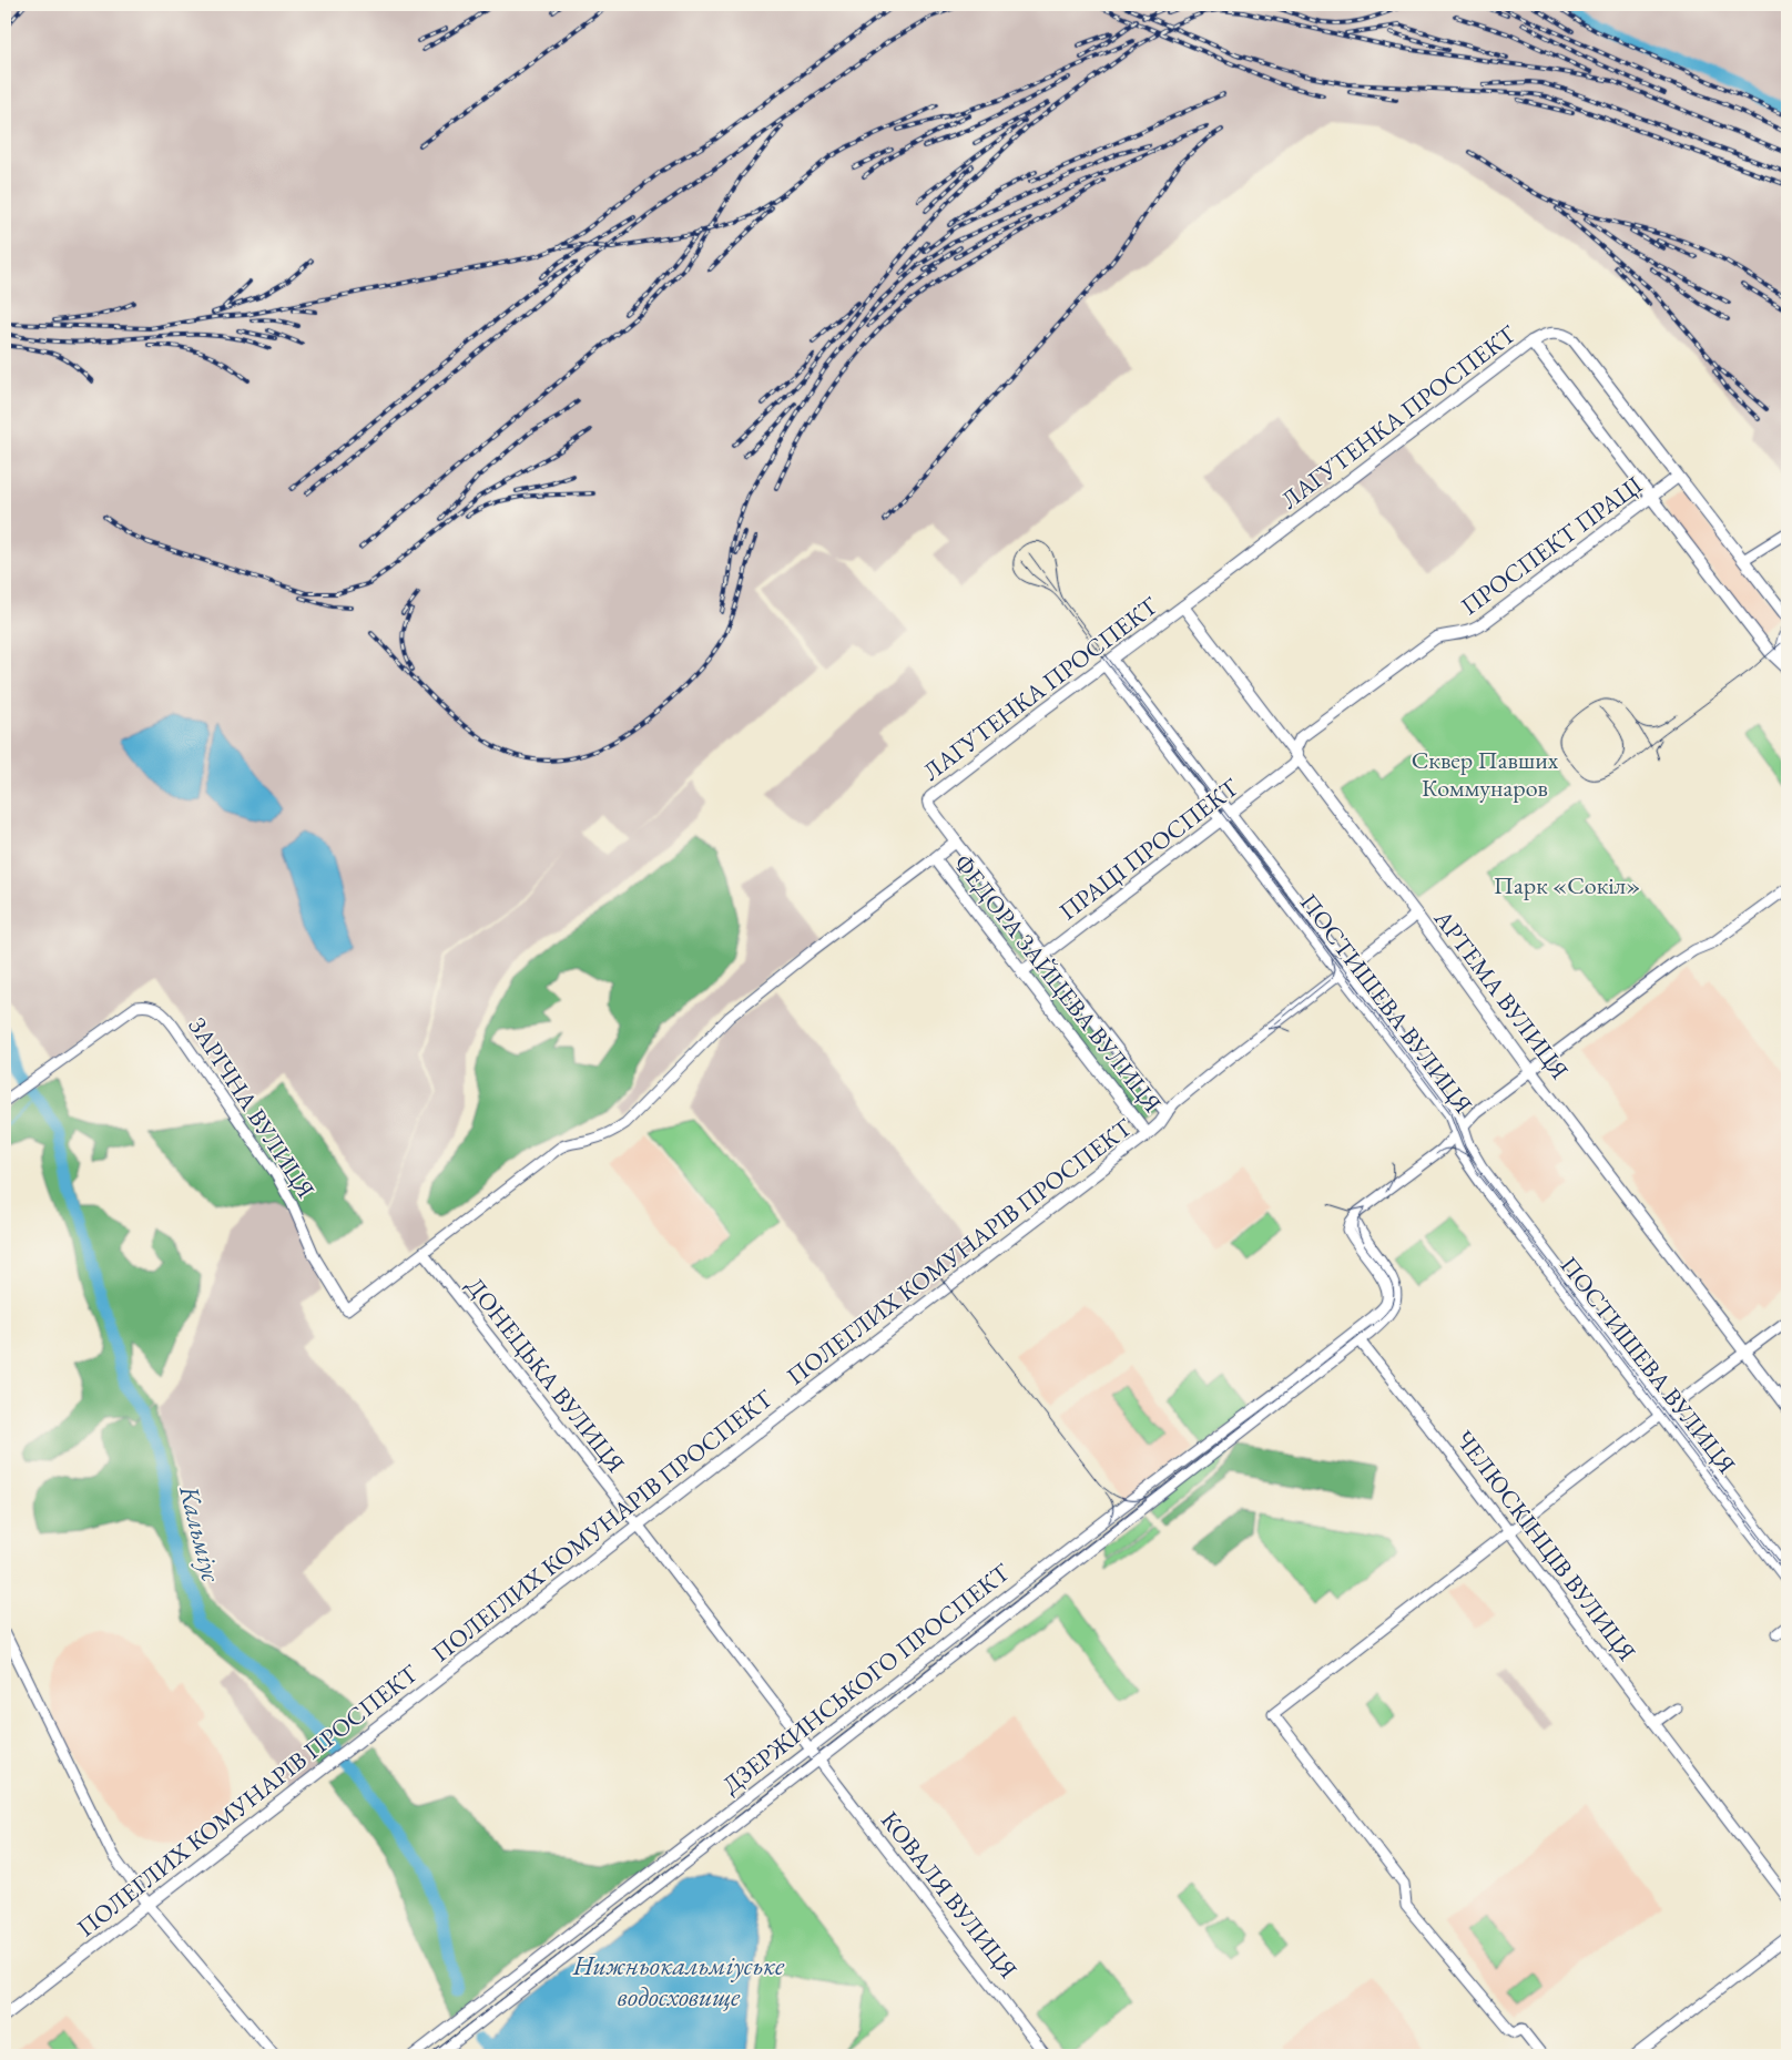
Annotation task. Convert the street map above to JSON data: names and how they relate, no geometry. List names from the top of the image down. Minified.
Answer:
{"streets":{"main road":["ЛАГУТЕНКА ПРОСПЕКТ","ПРОСПЕКТ ПРАЦІ","ПРАЦІ ПРОСПЕКТ","ФЕДОРА ЗАЙЦЕВА ВУЛИЦЯ","АРТЕМА ВУЛИЦЯ","ПОЛЕГЛИХ КОМУНАРІВ ПРОСПЕКТ"],"street":["ПОСТИШЕВА ВУЛИЦЯ","ЗАРІЧНА ВУЛИЦЯ","ДОНЕЦЬКА ВУЛИЦЯ","ЧЕЛЮСКІНЦІВ ВУЛИЦЯ","ДЗЕРЖИНСЬКОГО ПРОСПЕКТ","КОВАЛЯ ВУЛИЦЯ"]},"crossings":[["ЛАГУТЕНКА ПРОСПЕКТ","ПРОСПЕКТ ПРАЦІ"],["ЛАГУТЕНКА ПРОСПЕКТ","ФЕДОРА ЗАЙЦЕВА ВУЛИЦЯ"],["ЛАГУТЕНКА ПРОСПЕКТ","АРТЕМА ВУЛИЦЯ"],["ЛАГУТЕНКА ПРОСПЕКТ","ПОСТИШЕВА ВУЛИЦЯ"],["ПРОСПЕКТ ПРАЦІ","ПРАЦІ ПРОСПЕКТ"],["ПРОСПЕКТ ПРАЦІ","АРТЕМА ВУЛИЦЯ"],["ПРАЦІ ПРОСПЕКТ","ФЕДОРА ЗАЙЦЕВА ВУЛИЦЯ"],["ПРАЦІ ПРОСПЕКТ","АРТЕМА ВУЛИЦЯ"],["ПРАЦІ ПРОСПЕКТ","ПОСТИШЕВА ВУЛИЦЯ"],["ФЕДОРА ЗАЙЦЕВА ВУЛИЦЯ","ПОЛЕГЛИХ КОМУНАРІВ ПРОСПЕКТ"],["ПОСТИШЕВА ВУЛИЦЯ","ПОЛЕГЛИХ КОМУНАРІВ ПРОСПЕКТ"],["ЗАРІЧНА ВУЛИЦЯ","ДОНЕЦЬКА ВУЛИЦЯ"],["ПОЛЕГЛИХ КОМУНАРІВ ПРОСПЕКТ","ДОНЕЦЬКА ВУЛИЦЯ"],["ДОНЕЦЬКА ВУЛИЦЯ","ДЗЕРЖИНСЬКОГО ПРОСПЕКТ"],["ДОНЕЦЬКА ВУЛИЦЯ","КОВАЛЯ ВУЛИЦЯ"],["ЧЕЛЮСКІНЦІВ ВУЛИЦЯ","ДЗЕРЖИНСЬКОГО ПРОСПЕКТ"],["ДЗЕРЖИНСЬКОГО ПРОСПЕКТ","КОВАЛЯ ВУЛИЦЯ"]],"water":["Кальміус","Нижньокальміуське водосховище"],"parks":["Сквер Павших Коммунаров","Парк «Сокіл»"]}
